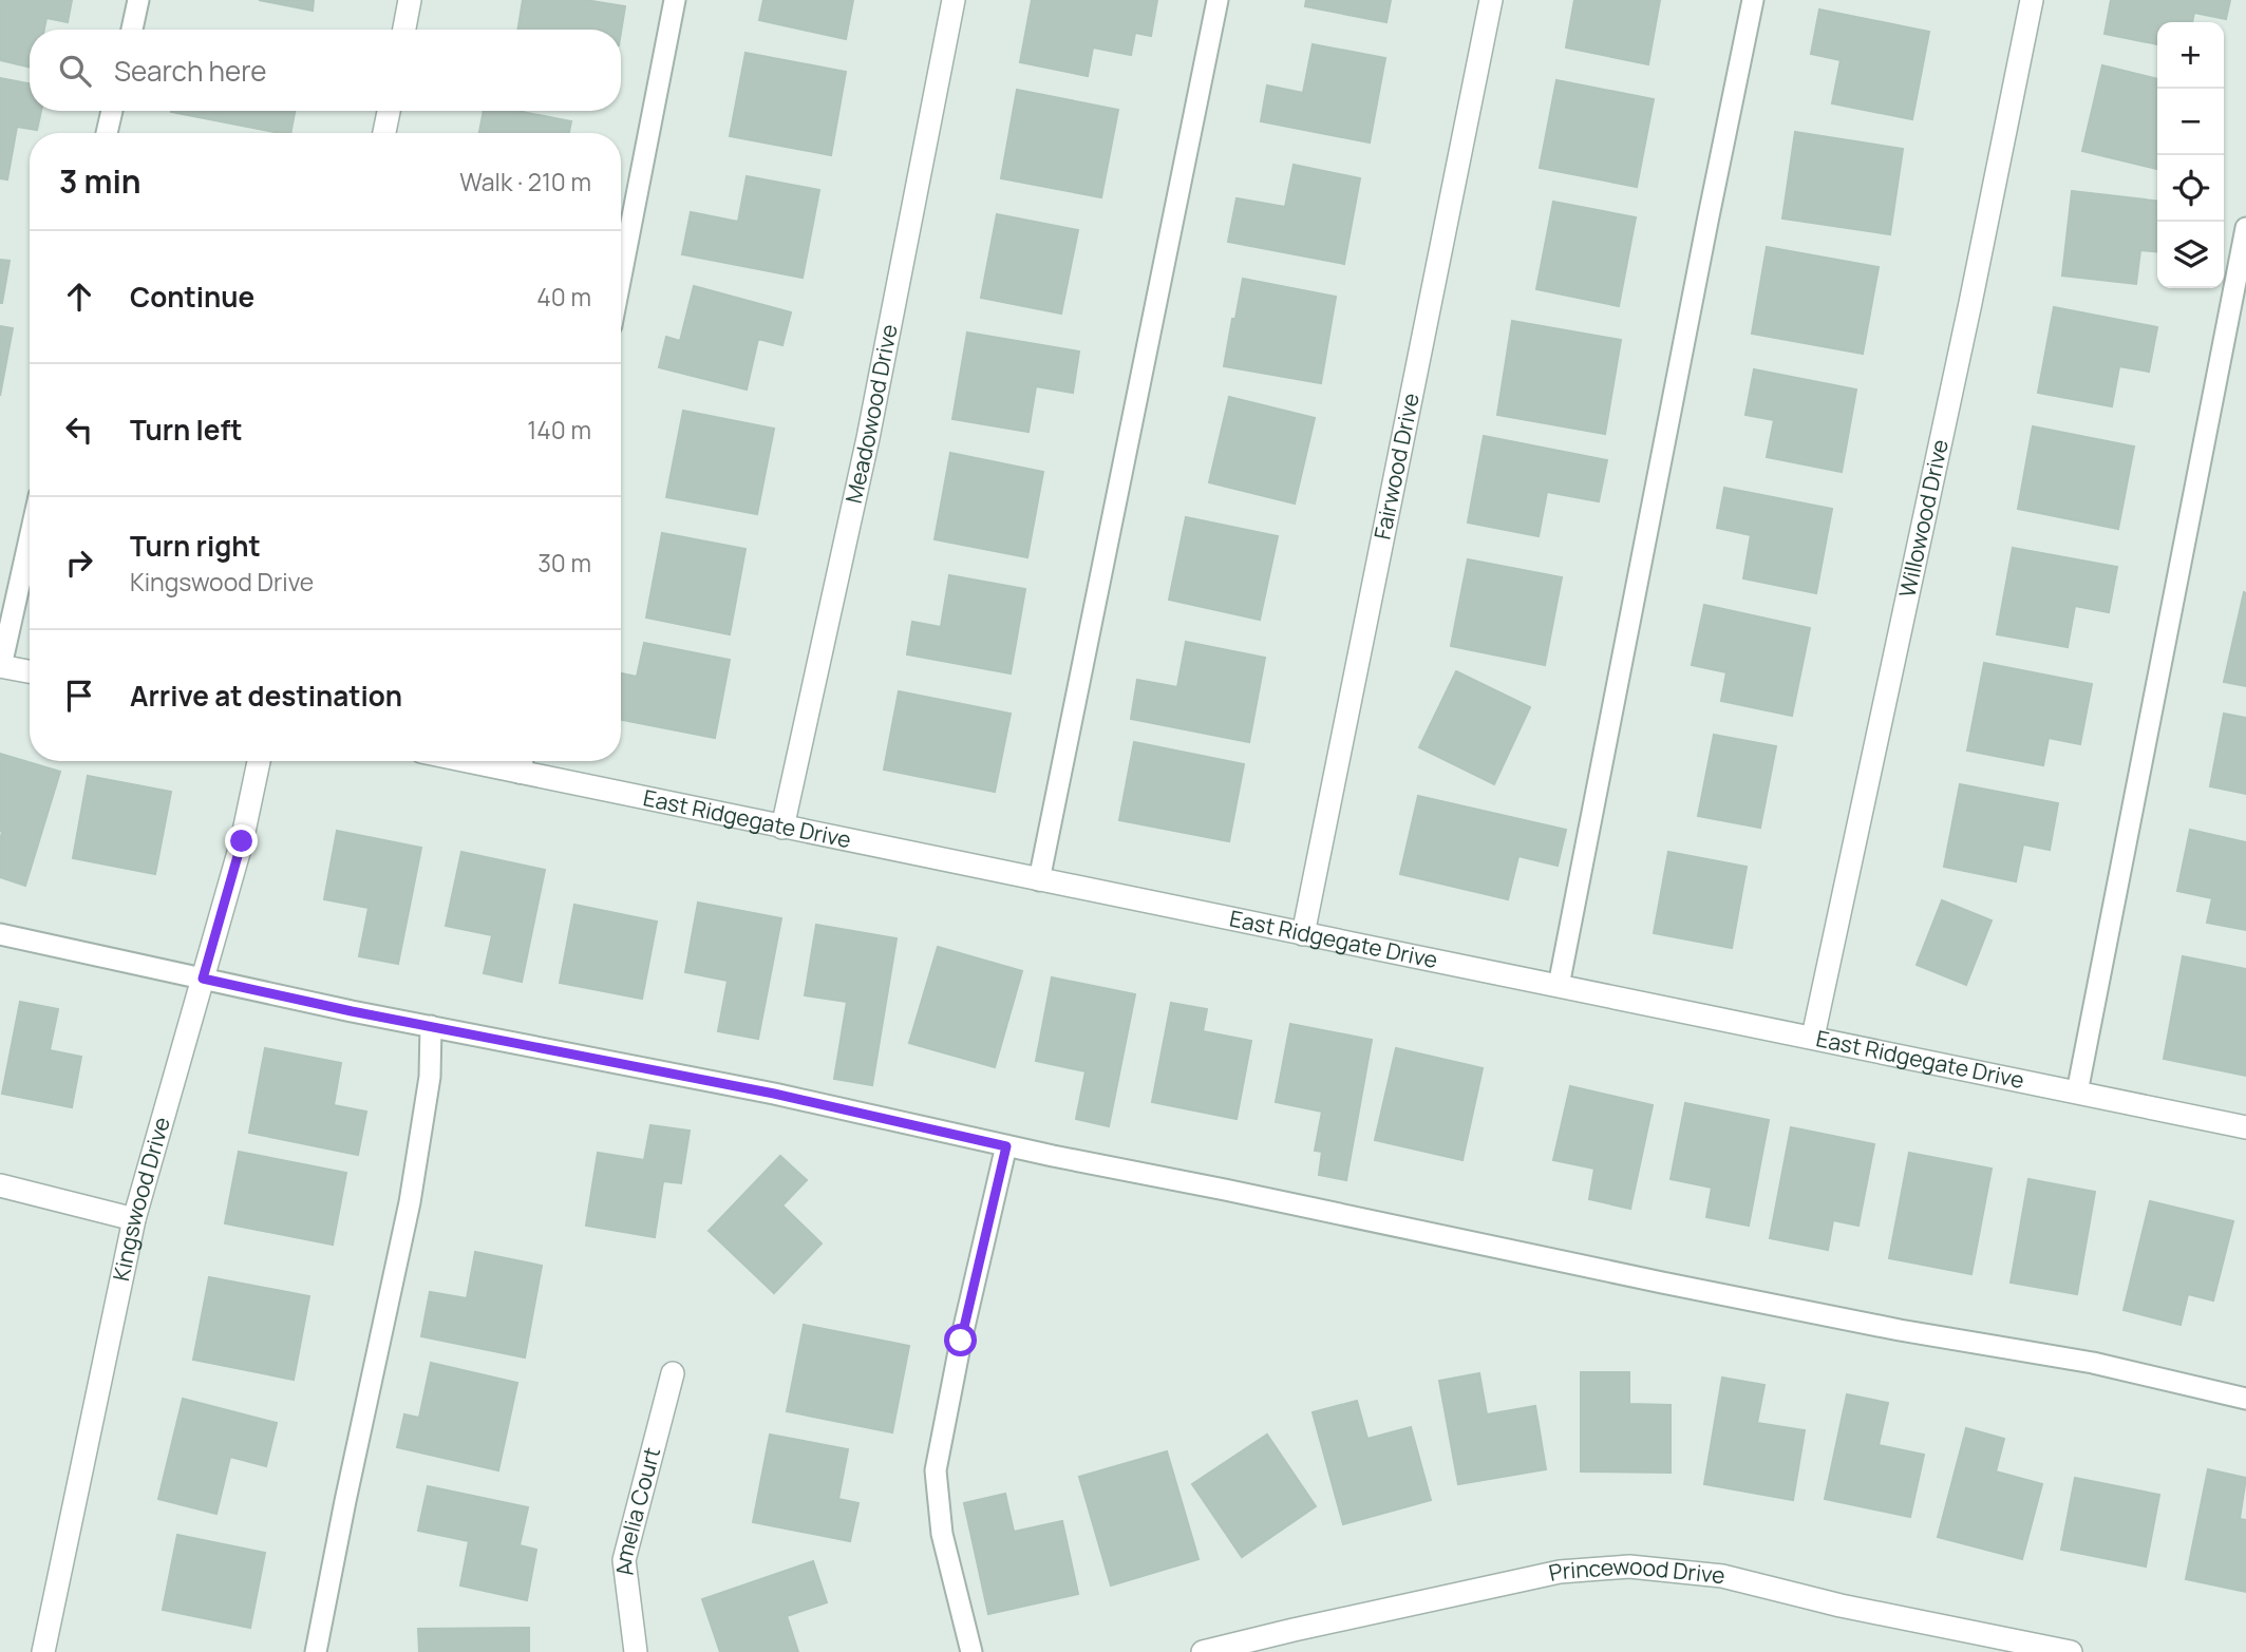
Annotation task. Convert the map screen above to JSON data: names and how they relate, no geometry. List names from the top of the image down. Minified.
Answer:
{"streets":{"street":["Meadowood Drive","Fairwood Drive","Willowood Drive","East Ridgegate Drive","Kingswood Drive","Amelia Court","Princewood Drive"]},"crossings":[["Meadowood Drive","East Ridgegate Drive"],["Fairwood Drive","East Ridgegate Drive"],["Willowood Drive","East Ridgegate Drive"]],"page":{"map_buttons":["+","−"],"search":"Search here","heading":["3 min","Walk · 210 m"],"list":[["Continue","40 m"],["Turn left","140 m"],["Turn right","Kingswood Drive","30 m"],"Arrive at destination"]}}
